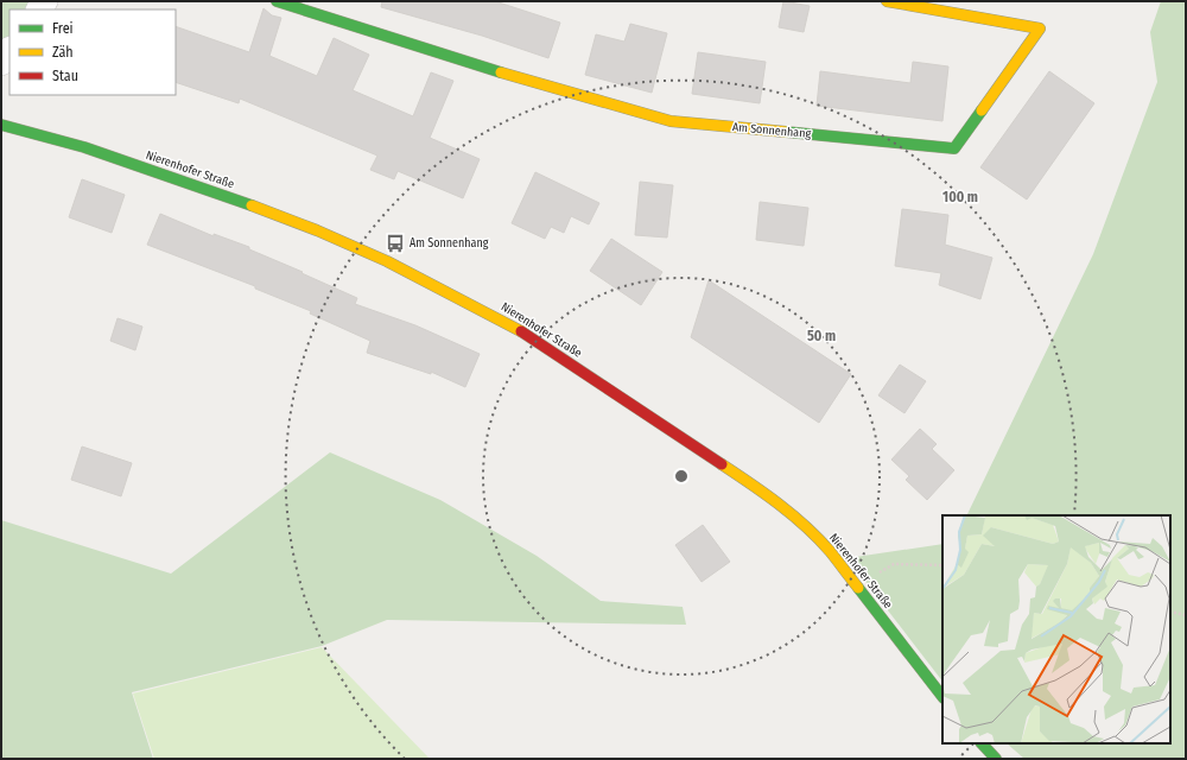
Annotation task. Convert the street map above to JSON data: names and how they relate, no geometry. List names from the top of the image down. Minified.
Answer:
{"streets":{"street":["Am Sonnenhang","Nierenhofer Straße"]},"places":{"bus stop":["Am Sonnenhang"]},"legend":["Frei","Zäh","Stau"],"rings":["100 m","50 m"]}
